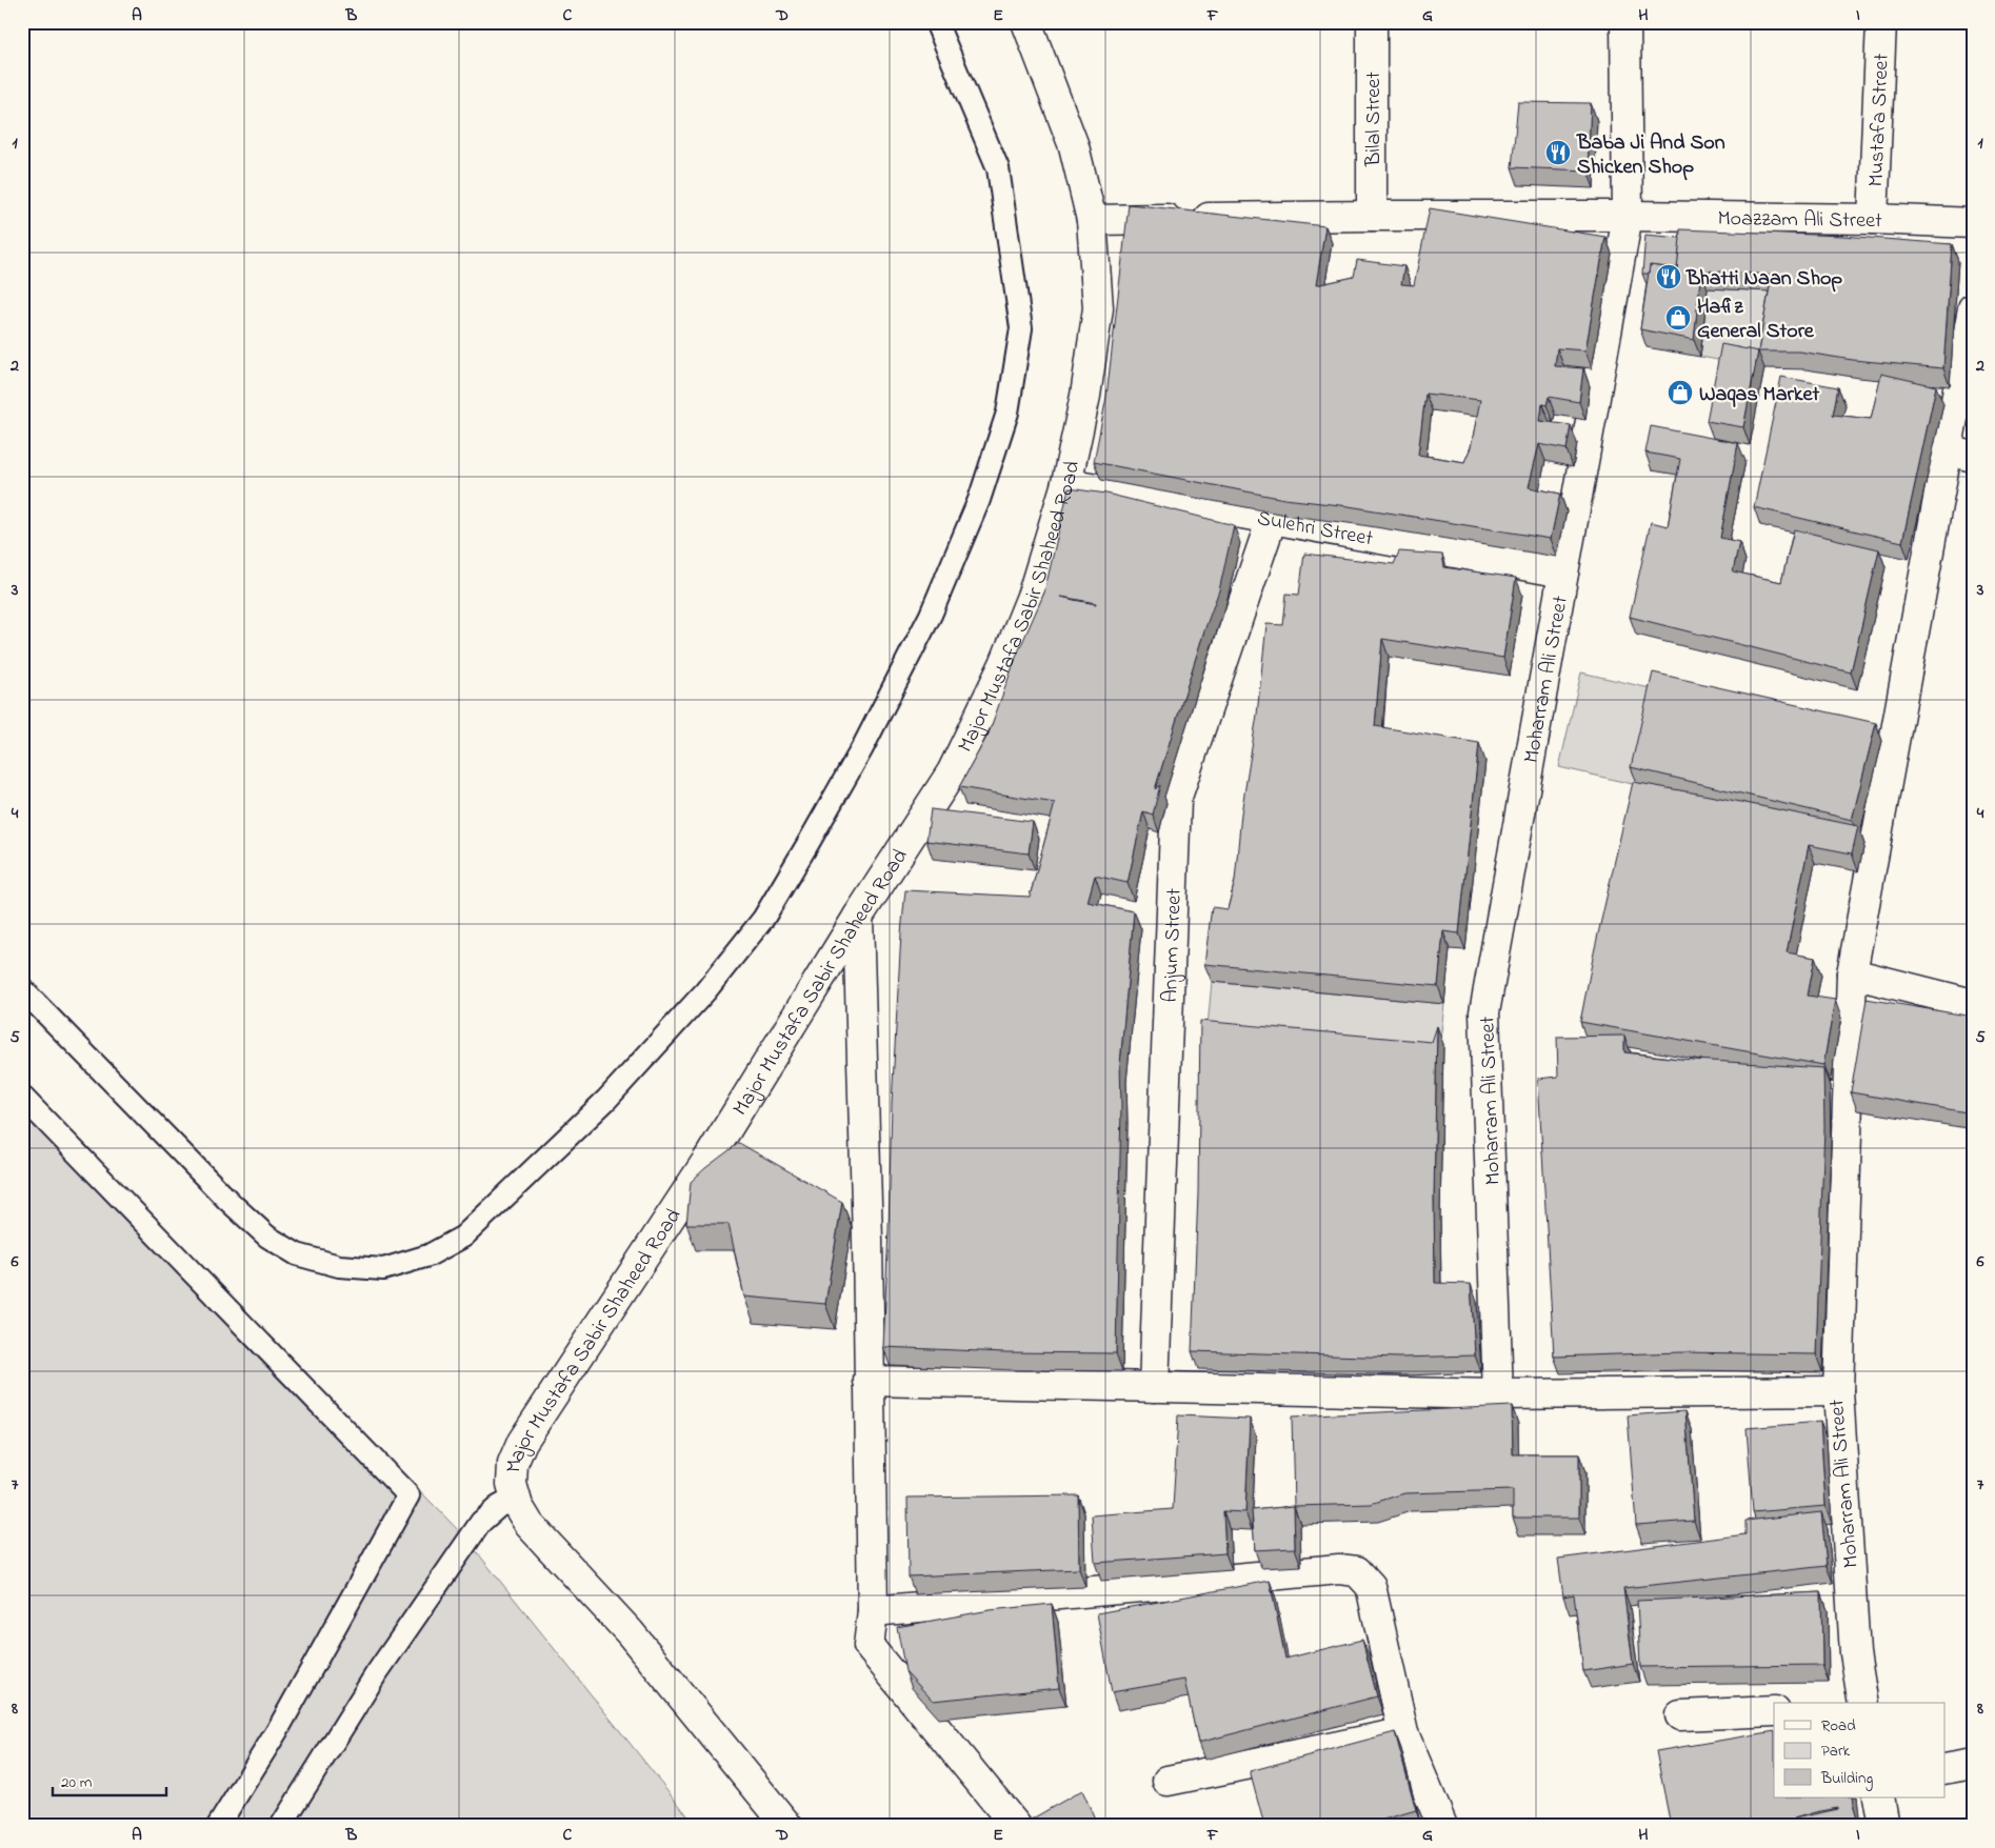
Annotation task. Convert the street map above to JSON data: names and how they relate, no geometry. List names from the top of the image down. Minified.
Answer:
{"streets":{"street":["Bilal Street","Mustafa Street","Moazzam Ali Street","Sulehri Street","Major Mustafa Sabir Shaheed Road","Moharram Ali Street","Anjum Street"]},"crossings":[["Bilal Street","Moazzam Ali Street"],["Mustafa Street","Moazzam Ali Street"],["Moazzam Ali Street","Major Mustafa Sabir Shaheed Road"],["Moazzam Ali Street","Moharram Ali Street"],["Sulehri Street","Major Mustafa Sabir Shaheed Road"],["Sulehri Street","Moharram Ali Street"],["Sulehri Street","Anjum Street"]],"places":{"restaurant":["Baba Ji And Son Shicken Shop","Bhatti Naan Shop"],"shop":["Hafiz General Store","Waqas Market"]},"legend":["Road","Park","Building"],"scale_bar":"20 m","grid":{"columns":["A","B","C","D","E","F","G","H","I"],"rows":["1","2","3","4","5","6","7","8"]}}
